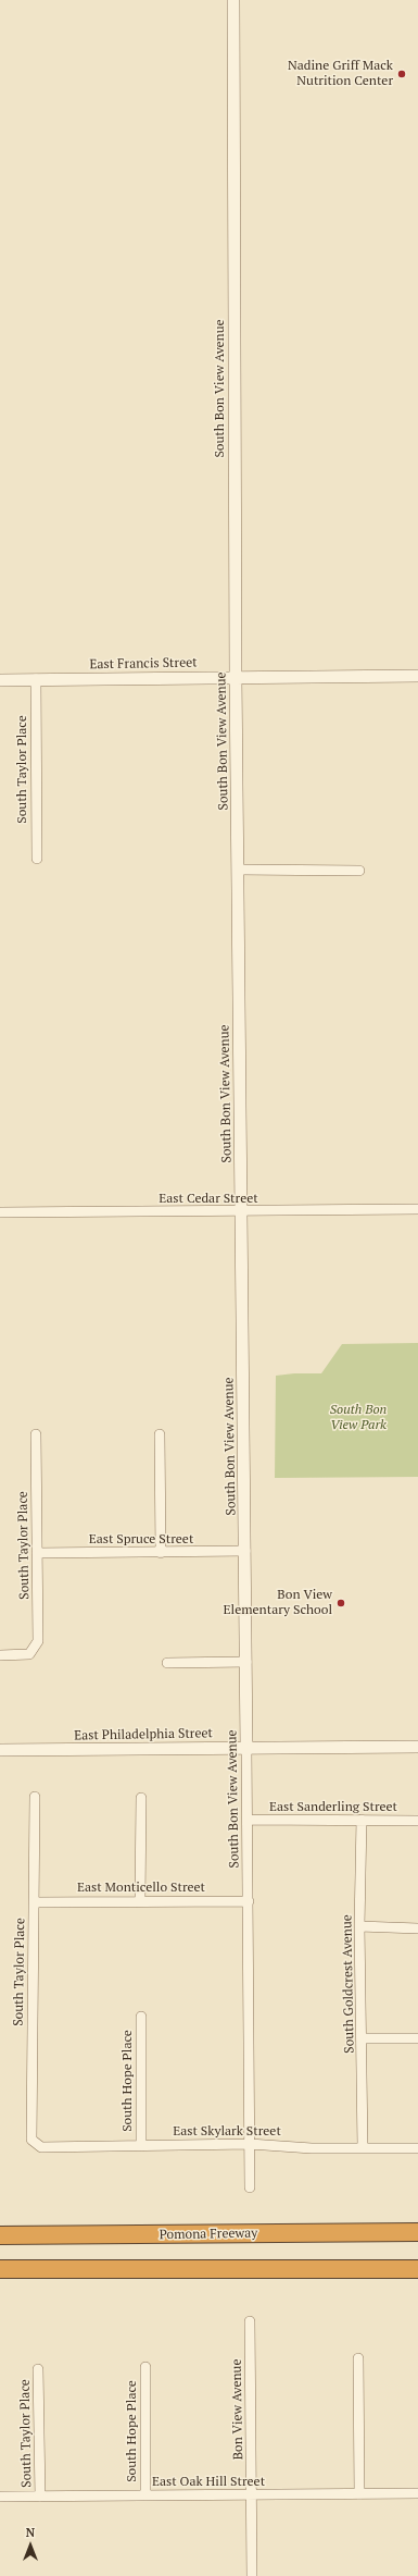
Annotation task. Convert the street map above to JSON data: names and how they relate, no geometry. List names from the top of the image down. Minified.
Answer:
{"streets":{"highway":["Pomona Freeway"],"street":["South Bon View Avenue","East Francis Street","South Taylor Place","East Cedar Street","East Spruce Street","East Philadelphia Street","East Sanderling Street","East Monticello Street","South Goldcrest Avenue","South Hope Place","East Skylark Street","Bon View Avenue","East Oak Hill Street"]},"crossings":[["South Bon View Avenue","East Francis Street"],["South Bon View Avenue","East Cedar Street"],["South Bon View Avenue","East Spruce Street"],["South Bon View Avenue","East Philadelphia Street"],["South Bon View Avenue","East Sanderling Street"],["South Bon View Avenue","East Monticello Street"],["South Bon View Avenue","East Skylark Street"],["East Francis Street","South Taylor Place"],["South Taylor Place","East Spruce Street"],["South Taylor Place","East Monticello Street"],["South Taylor Place","East Skylark Street"],["South Taylor Place","East Oak Hill Street"],["East Sanderling Street","South Goldcrest Avenue"],["South Goldcrest Avenue","East Skylark Street"],["South Hope Place","East Skylark Street"],["South Hope Place","East Oak Hill Street"],["Bon View Avenue","East Oak Hill Street"]],"parks":["South Bon View Park"],"places":["Nadine Griff Mack Nutrition Center","Bon View Elementary School"],"north":"top"}
